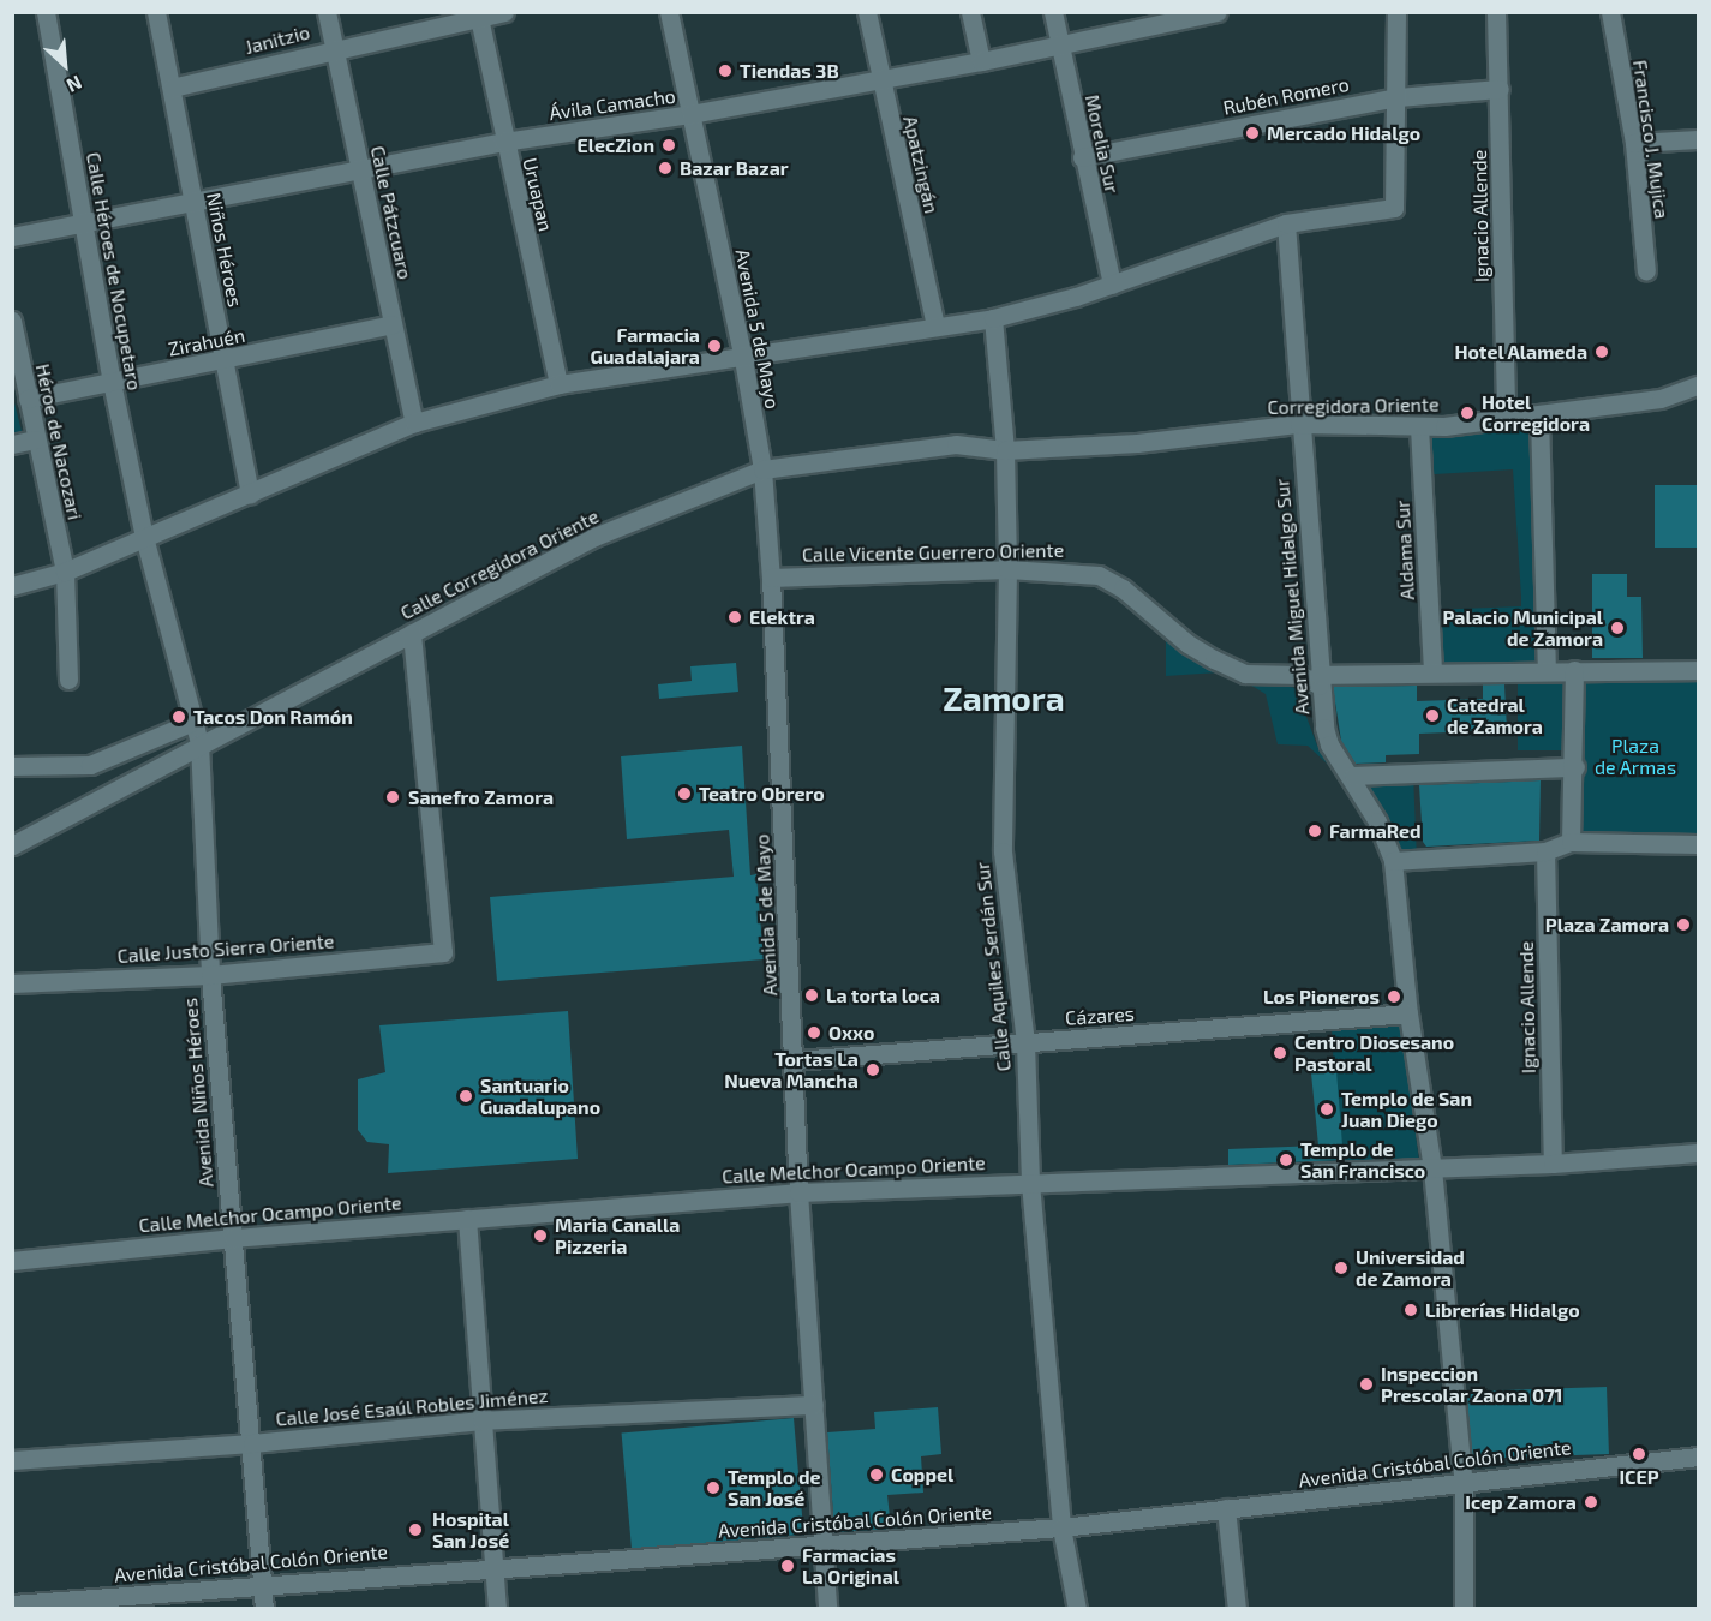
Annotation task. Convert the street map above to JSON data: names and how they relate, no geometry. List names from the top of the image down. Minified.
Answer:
{"streets":{"street":["Janitzio","Rubén Romero","Ávila Camacho","Francisco J. Mujica","Morelia Sur","Apatzingán","Uruapan","Calle Pátzcuaro","Ignacio Allende","Niños Héroes","Calle Héroes de Nocupetaro","Avenida 5 de Mayo","Zirahuén","Corregidora Oriente","Héroe de Nacozari","Aldama Sur","Calle Vicente Guerrero Oriente","Calle Corregidora Oriente","Avenida Miguel Hidalgo Sur","Calle Justo Sierra Oriente","Calle Aquiles Serdán Sur","Cázares","Avenida Niños Héroes","Calle Melchor Ocampo Oriente","Calle José Esaúl Robles Jiménez","Avenida Cristóbal Colón Oriente"]},"crossings":[["Janitzio","Uruapan"],["Janitzio","Calle Pátzcuaro"],["Janitzio","Niños Héroes"],["Rubén Romero","Morelia Sur"],["Rubén Romero","Ignacio Allende"],["Ávila Camacho","Morelia Sur"],["Ávila Camacho","Apatzingán"],["Ávila Camacho","Uruapan"],["Ávila Camacho","Calle Pátzcuaro"],["Ávila Camacho","Niños Héroes"],["Ávila Camacho","Calle Héroes de Nocupetaro"],["Ávila Camacho","Avenida 5 de Mayo"],["Calle Pátzcuaro","Zirahuén"],["Ignacio Allende","Corregidora Oriente"],["Ignacio Allende","Calle Melchor Ocampo Oriente"],["Niños Héroes","Zirahuén"],["Calle Héroes de Nocupetaro","Zirahuén"],["Avenida 5 de Mayo","Calle Vicente Guerrero Oriente"],["Avenida 5 de Mayo","Calle Corregidora Oriente"],["Avenida 5 de Mayo","Cázares"],["Avenida 5 de Mayo","Calle Melchor Ocampo Oriente"],["Avenida 5 de Mayo","Calle José Esaúl Robles Jiménez"],["Avenida 5 de Mayo","Avenida Cristóbal Colón Oriente"],["Zirahuén","Héroe de Nacozari"],["Corregidora Oriente","Aldama Sur"],["Corregidora Oriente","Calle Corregidora Oriente"],["Corregidora Oriente","Avenida Miguel Hidalgo Sur"],["Corregidora Oriente","Calle Aquiles Serdán Sur"],["Aldama Sur","Calle Vicente Guerrero Oriente"],["Calle Vicente Guerrero Oriente","Avenida Miguel Hidalgo Sur"],["Calle Vicente Guerrero Oriente","Calle Aquiles Serdán Sur"],["Calle Corregidora Oriente","Calle Justo Sierra Oriente"],["Calle Corregidora Oriente","Calle Aquiles Serdán Sur"],["Calle Corregidora Oriente","Avenida Niños Héroes"],["Avenida Miguel Hidalgo Sur","Cázares"],["Avenida Miguel Hidalgo Sur","Calle Melchor Ocampo Oriente"],["Avenida Miguel Hidalgo Sur","Avenida Cristóbal Colón Oriente"],["Calle Justo Sierra Oriente","Avenida Niños Héroes"],["Calle Aquiles Serdán Sur","Cázares"],["Calle Aquiles Serdán Sur","Calle Melchor Ocampo Oriente"],["Calle Aquiles Serdán Sur","Avenida Cristóbal Colón Oriente"],["Avenida Niños Héroes","Calle Melchor Ocampo Oriente"],["Avenida Niños Héroes","Calle José Esaúl Robles Jiménez"],["Avenida Niños Héroes","Avenida Cristóbal Colón Oriente"]],"districts":["Zamora"],"parks":["Plaza de Armas"],"places":["Tiendas 3B","Mercado Hidalgo","ElecZion","Bazar Bazar","Farmacia Guadalajara","Hotel Alameda","Hotel Corregidora","Elektra","Palacio Municipal de Zamora","Catedral de Zamora","Tacos Don Ramón","Teatro Obrero","Sanefro Zamora","FarmaRed","Plaza Zamora","La torta loca","Los Pioneros","Oxxo","Centro Diosesano Pastoral","Tortas La Nueva Mancha","Santuario Guadalupano","Templo de San Juan Diego","Templo de San Francisco","Maria Canalla Pizzeria","Universidad de Zamora","Librerías Hidalgo","Inspeccion Prescolar Zaona 071","ICEP","Coppel","Templo de San José","Icep Zamora","Hospital San José","Farmacias La Original"],"north":"bottom right"}
